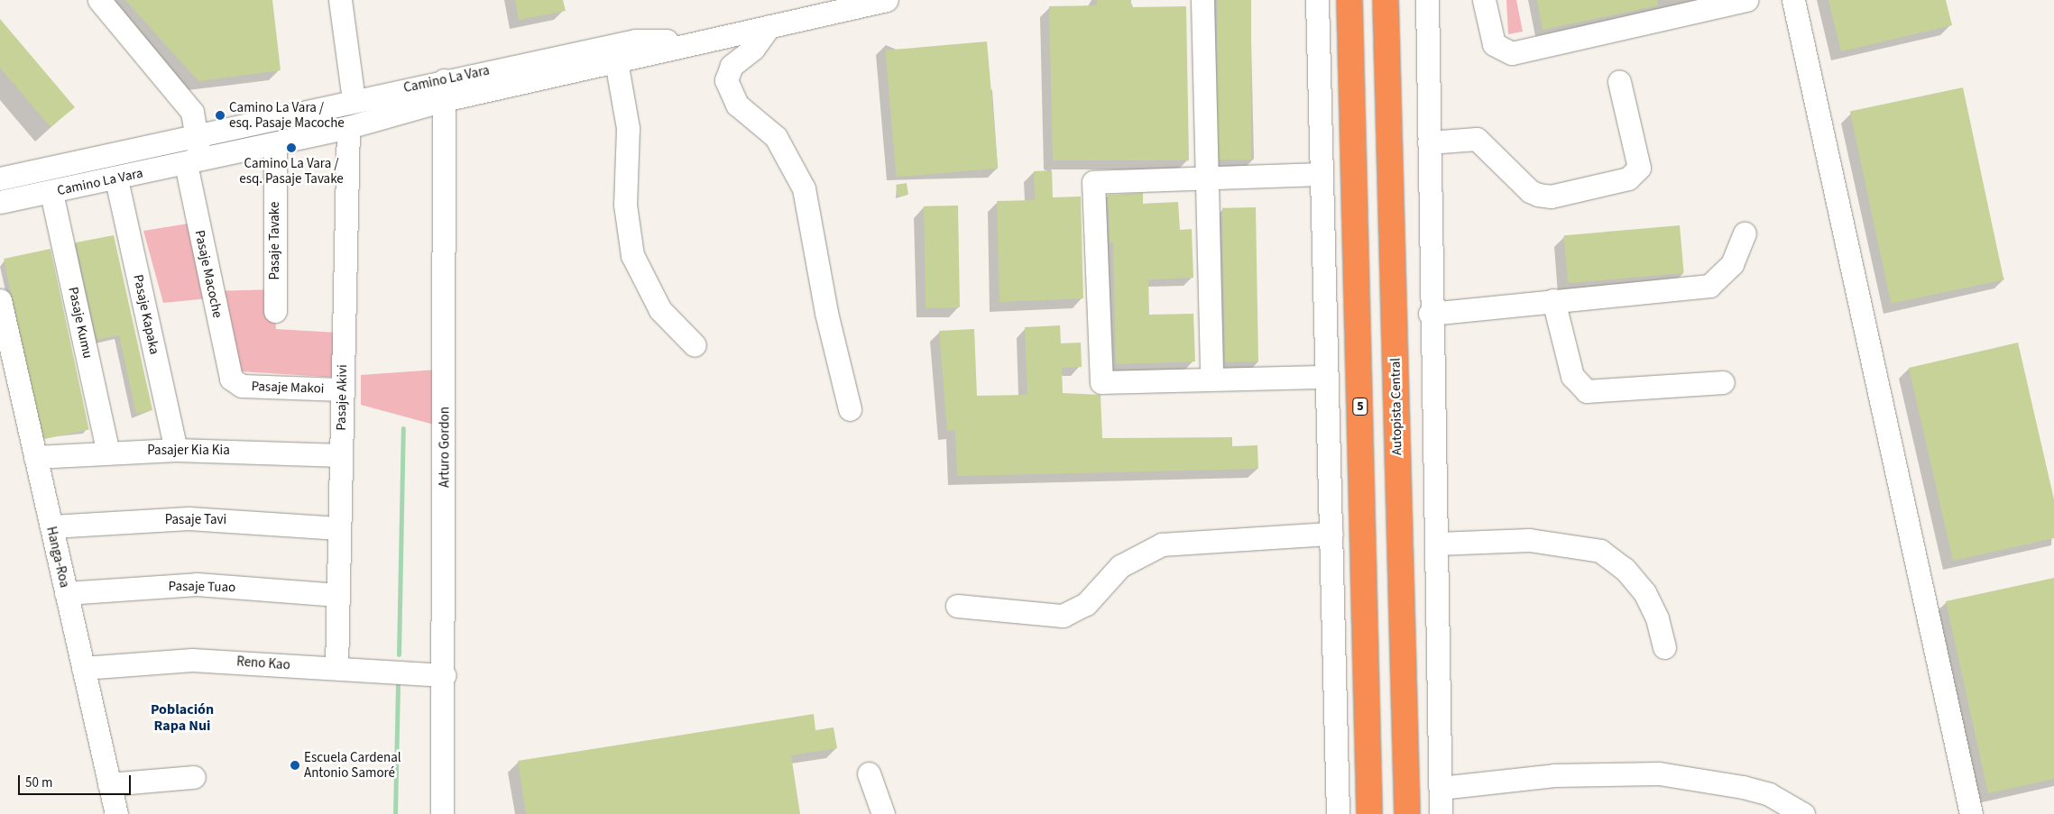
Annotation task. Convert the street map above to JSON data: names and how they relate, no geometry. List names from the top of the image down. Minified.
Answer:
{"streets":{"highway":["5","Autopista Central"],"street":["Camino La Vara","Pasaje Tavake","Pasaje Macoche","Pasaje Kapaka","Pasaje Kumu","Pasaje Makoi","Pasaje Akivi","Arturo Gordon","Pasajer Kia Kia","Pasaje Tavi","Hanga-Roa","Pasaje Tuao","Reno Kao"]},"crossings":[["Camino La Vara","Pasaje Tavake"],["Camino La Vara","Pasaje Macoche"],["Camino La Vara","Pasaje Kapaka"],["Camino La Vara","Pasaje Kumu"],["Camino La Vara","Pasaje Akivi"],["Camino La Vara","Arturo Gordon"],["Pasaje Macoche","Pasaje Makoi"],["Pasaje Kapaka","Pasajer Kia Kia"],["Pasaje Kumu","Pasajer Kia Kia"],["Pasaje Makoi","Pasaje Akivi"],["Pasaje Akivi","Pasajer Kia Kia"],["Pasaje Akivi","Pasaje Tavi"],["Pasaje Akivi","Pasaje Tuao"],["Pasaje Akivi","Reno Kao"],["Arturo Gordon","Reno Kao"],["Pasajer Kia Kia","Hanga-Roa"],["Pasaje Tavi","Hanga-Roa"],["Hanga-Roa","Pasaje Tuao"],["Hanga-Roa","Reno Kao"]],"districts":["Población Rapa Nui"],"places":["Camino La Vara / esq. Pasaje Macoche","Camino La Vara / esq. Pasaje Tavake","Escuela Cardenal Antonio Samoré"],"scale_bar":"50 m"}
